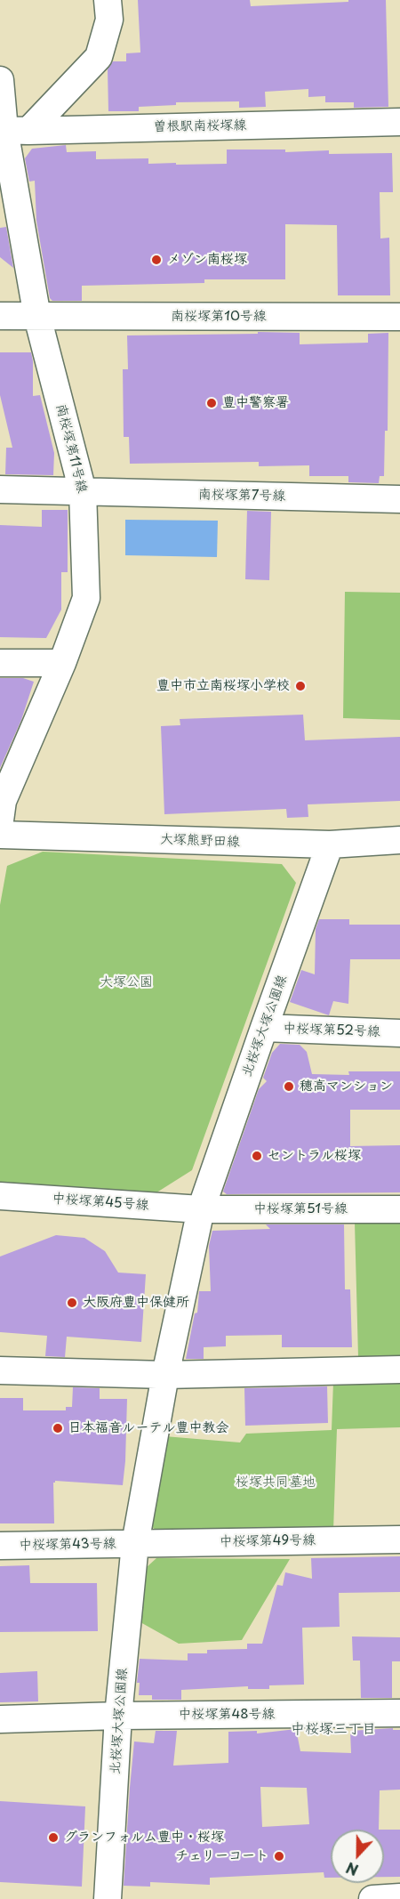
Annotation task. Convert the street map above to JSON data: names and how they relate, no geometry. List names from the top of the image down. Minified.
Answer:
{"streets":{"street":["曽根駅南桜塚線","南桜塚第10号線","南桜塚第11号線","南桜塚第7号線","大塚熊野田線","北桜塚大塚公園線","中桜塚第52号線","中桜塚第45号線","中桜塚第51号線","中桜塚第49号線","中桜塚第43号線","中桜塚第48号線"]},"crossings":[["曽根駅南桜塚線","南桜塚第11号線"],["南桜塚第10号線","南桜塚第11号線"],["南桜塚第11号線","南桜塚第7号線"],["大塚熊野田線","北桜塚大塚公園線"],["北桜塚大塚公園線","中桜塚第52号線"],["北桜塚大塚公園線","中桜塚第45号線"],["北桜塚大塚公園線","中桜塚第51号線"],["北桜塚大塚公園線","中桜塚第49号線"],["北桜塚大塚公園線","中桜塚第43号線"],["北桜塚大塚公園線","中桜塚第48号線"],["中桜塚第45号線","中桜塚第51号線"],["中桜塚第49号線","中桜塚第43号線"]],"districts":["中桜塚三丁目"],"parks":["大塚公園","桜塚共同墓地"],"places":["メゾン南桜塚","豊中警察署","豊中市立南桜塚小学校","穂高マンション","セントラル桜塚","大阪府豊中保健所","日本福音ルーテル豊中教会","グランフォルム豊中・桜塚","チェリーコート"],"north":"bottom"}
